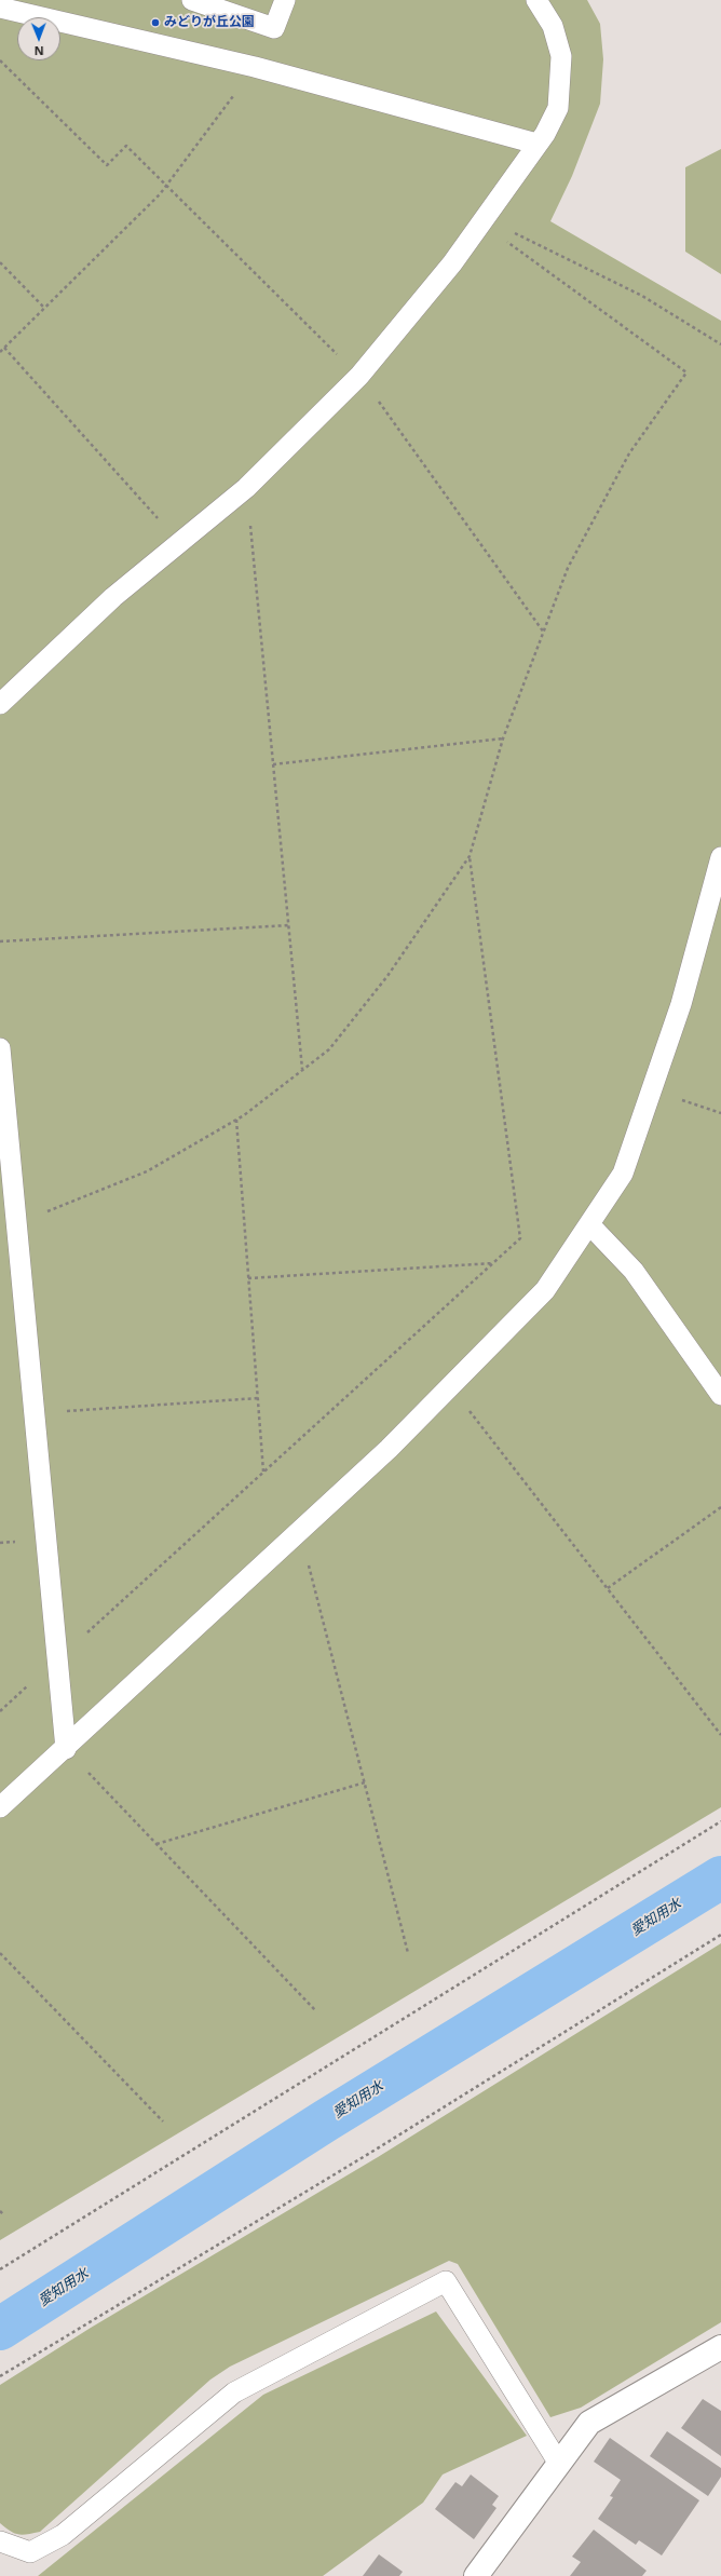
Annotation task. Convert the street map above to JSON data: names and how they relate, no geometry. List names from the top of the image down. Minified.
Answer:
{"water":["愛知用水"],"places":["みどりが丘公園"],"north":"bottom"}
